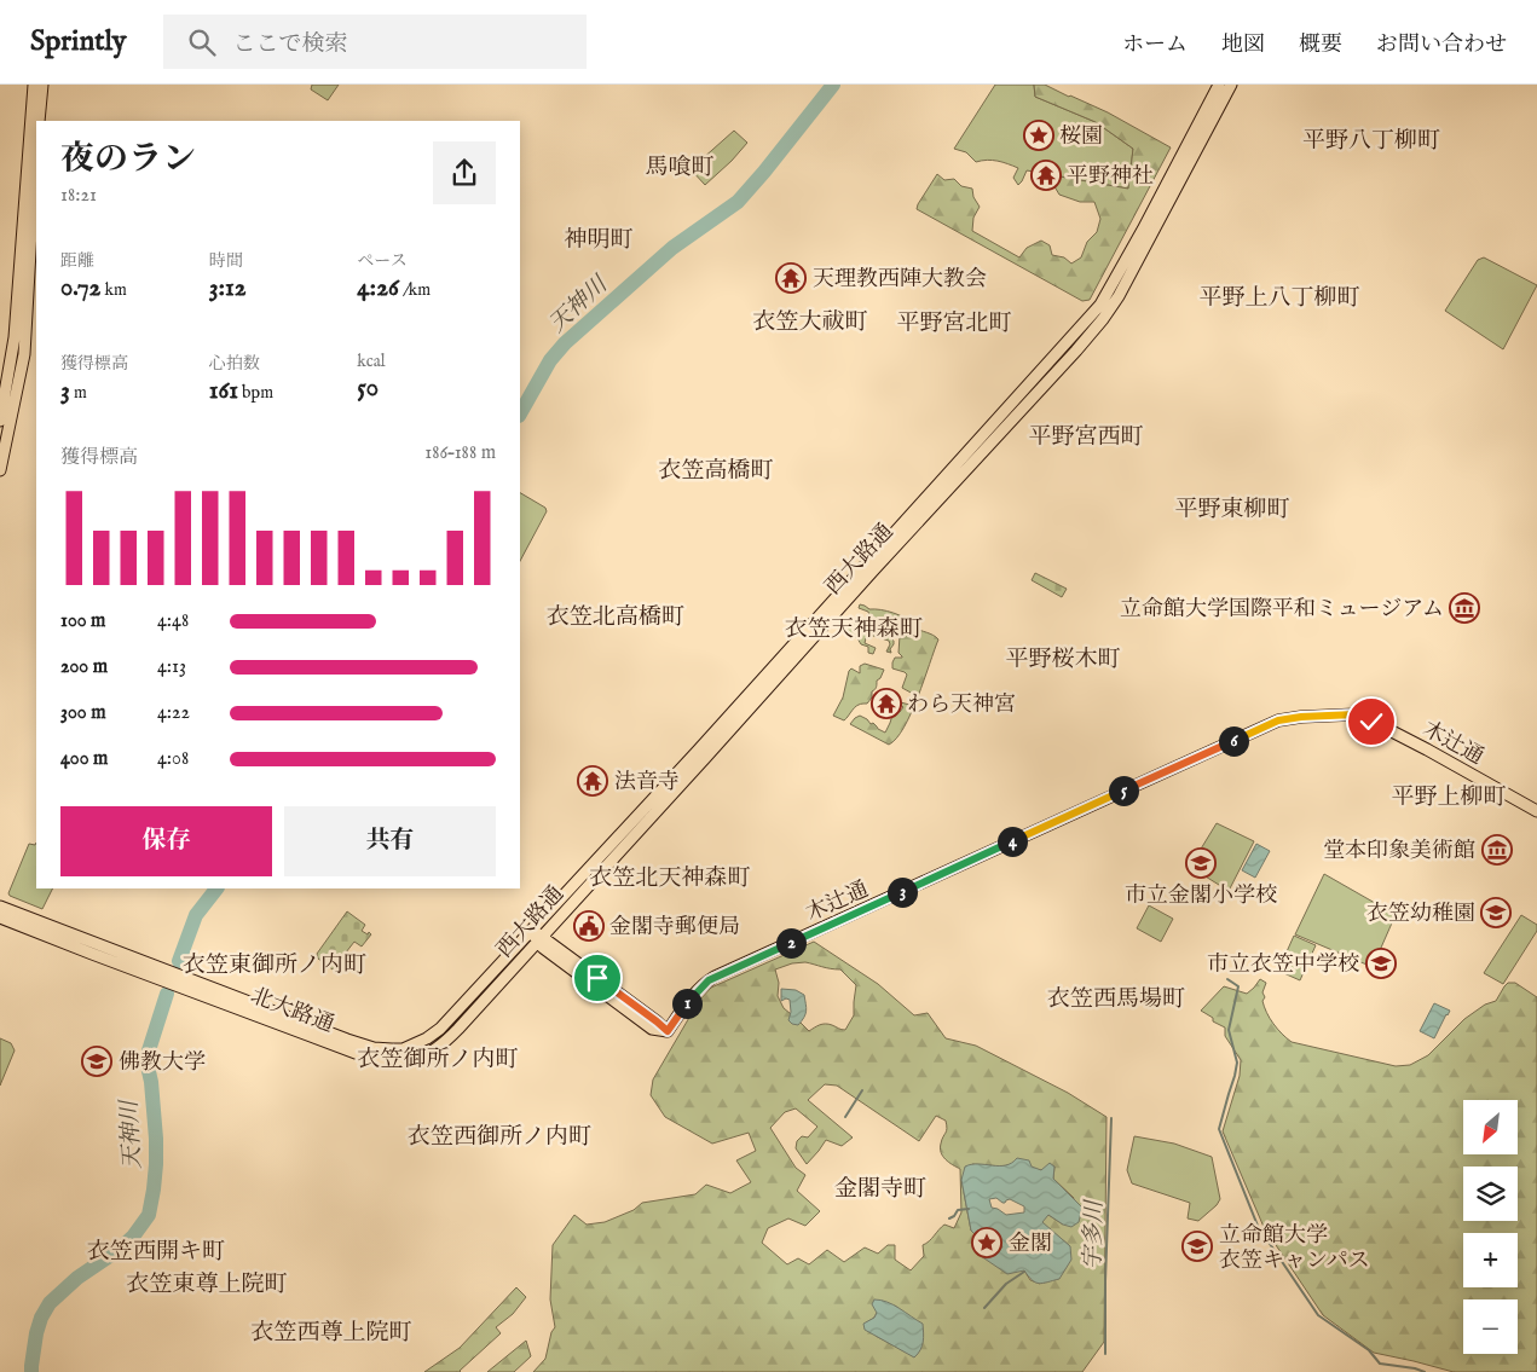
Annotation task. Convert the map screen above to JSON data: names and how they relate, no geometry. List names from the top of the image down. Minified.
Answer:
{"streets":{"main road":["西大路通","木辻通","北大路通"]},"crossings":[["西大路通","木辻通"],["西大路通","北大路通"]],"districts":["平野八丁柳町","馬喰町","神明町","平野上八丁柳町","衣笠大祓町","平野宮北町","平野宮西町","衣笠高橋町","平野東柳町","衣笠北高橋町","衣笠天神森町","平野桜木町","平野上柳町","衣笠北天神森町","衣笠東御所ノ内町","衣笠西馬場町","衣笠御所ノ内町","衣笠西御所ノ内町","金閣寺町","衣笠西開キ町","衣笠東尊上院町","衣笠西尊上院町"],"water":["天神川","宇多川"],"places":{"place":["桜園","金閣"],"temple":["平野神社","天理教西陣大教会","わら天神宮","法音寺"],"museum":["立命館大学国際平和ミュージアム","堂本印象美術館"],"school or university":["市立金閣小学校","衣笠幼稚園","市立衣笠中学校","佛教大学","立命館大学 衣笠キャンパス"],"public building":["金閣寺郵便局"]},"north":"bottom left","page":{"header":"Sprintly","search":"ここで検索","nav":["ホーム","地図","概要","お問い合わせ"],"heading":["夜のラン","18:21"],"stats":[["距離","0.72 km"],["時間","3:12"],["ペース","4:26 /km"],["獲得標高","3 m"],["心拍数","161 bpm"],["kcal","50"]],"chart":["獲得標高","186–188 m"],"list":[{"name":"100 m","note":"4:48"},{"name":"200 m","note":"4:13"},{"name":"300 m","note":"4:22"},{"name":"400 m","note":"4:08"}],"pins":["6","5","4","3","2","1"],"buttons":["保存","共有"],"map_buttons":["+","−"]}}
